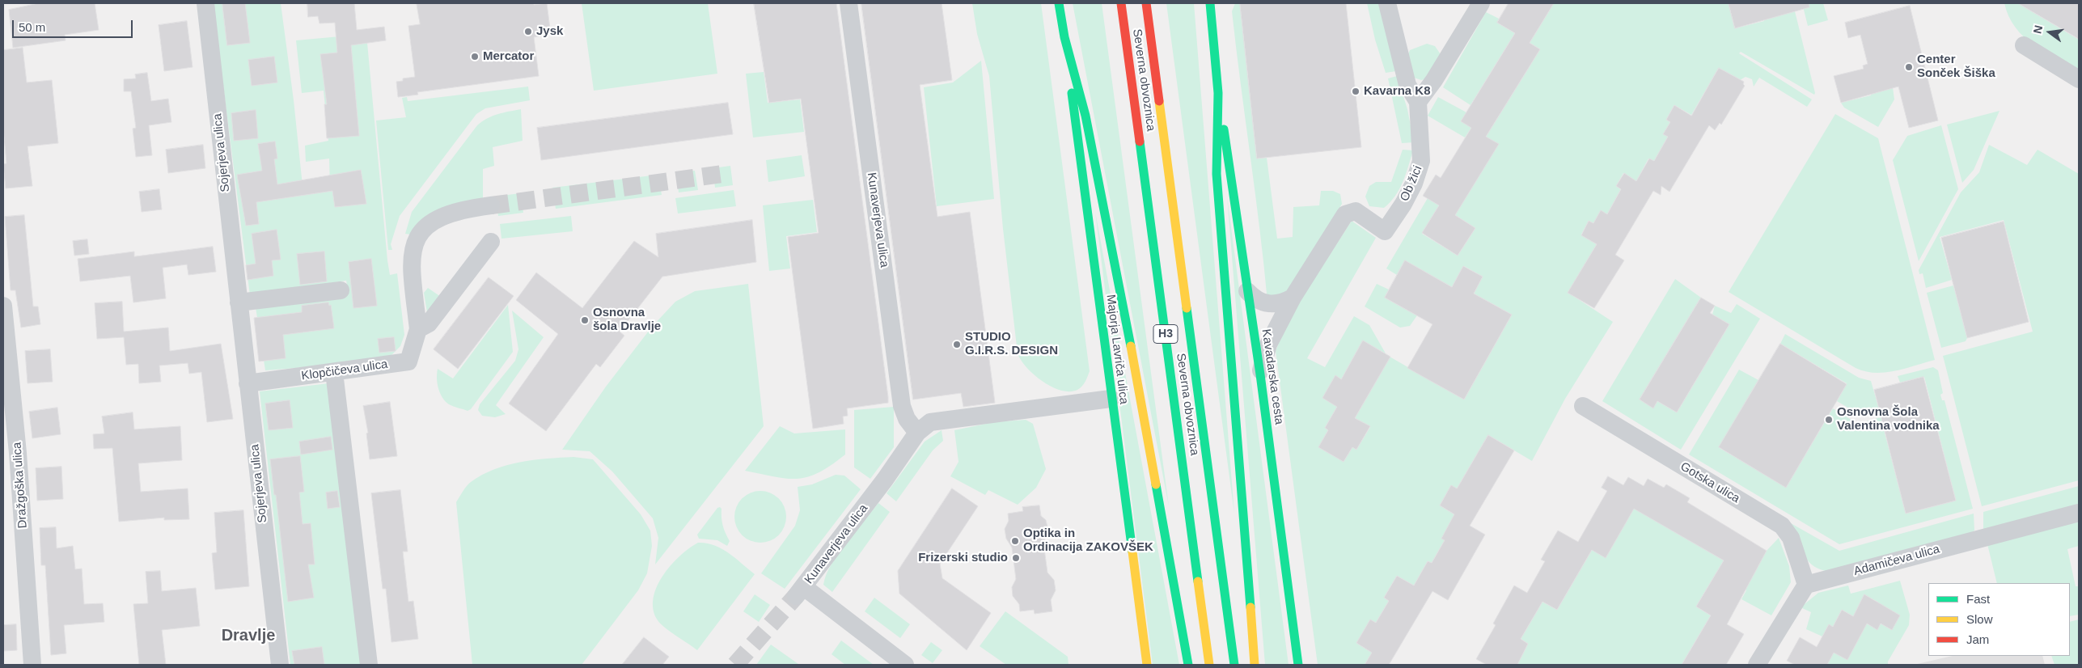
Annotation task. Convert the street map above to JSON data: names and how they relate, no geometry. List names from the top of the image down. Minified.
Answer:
{"streets":{"main road":["Severna obvoznica","H3","Majorja Lavriča ulica","Kavadarska cesta"],"street":["Sojerjeva ulica","Ob žici","Kunaverjeva ulica","Klopčičeva ulica","Gotska ulica","Dražgoška ulica","Adamičeva ulica"]},"crossings":[["Sojerjeva ulica","Klopčičeva ulica"],["Ob žici","Kavadarska cesta"],["Kunaverjeva ulica","Majorja Lavriča ulica"],["Gotska ulica","Adamičeva ulica"]],"districts":["Dravlje"],"places":["Jysk","Mercator","Center Sonček Šiška","Kavarna K8","Osnovna šola Dravlje","STUDIO G.I.R.S. DESIGN","Osnovna Šola Valentina vodnika","Optika in Ordinacija ZAKOVŠEK","Frizerski studio"],"legend":["Fast","Slow","Jam"],"scale_bar":"50 m","north":"left"}
